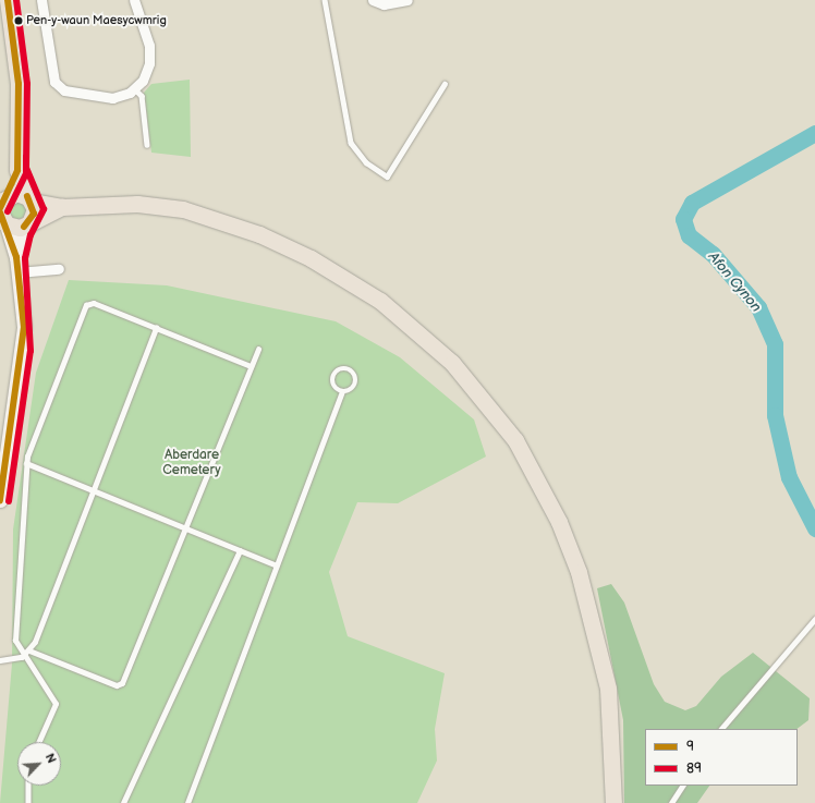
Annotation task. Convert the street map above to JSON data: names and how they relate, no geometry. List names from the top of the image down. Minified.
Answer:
{"water":["Afon Cynon"],"parks":["Aberdare Cemetery"],"places":["Pen-y-waun Maesycwmrig"],"lines":["transit line 9","transit line 89"],"legend":["9","89"],"north":"top right"}
